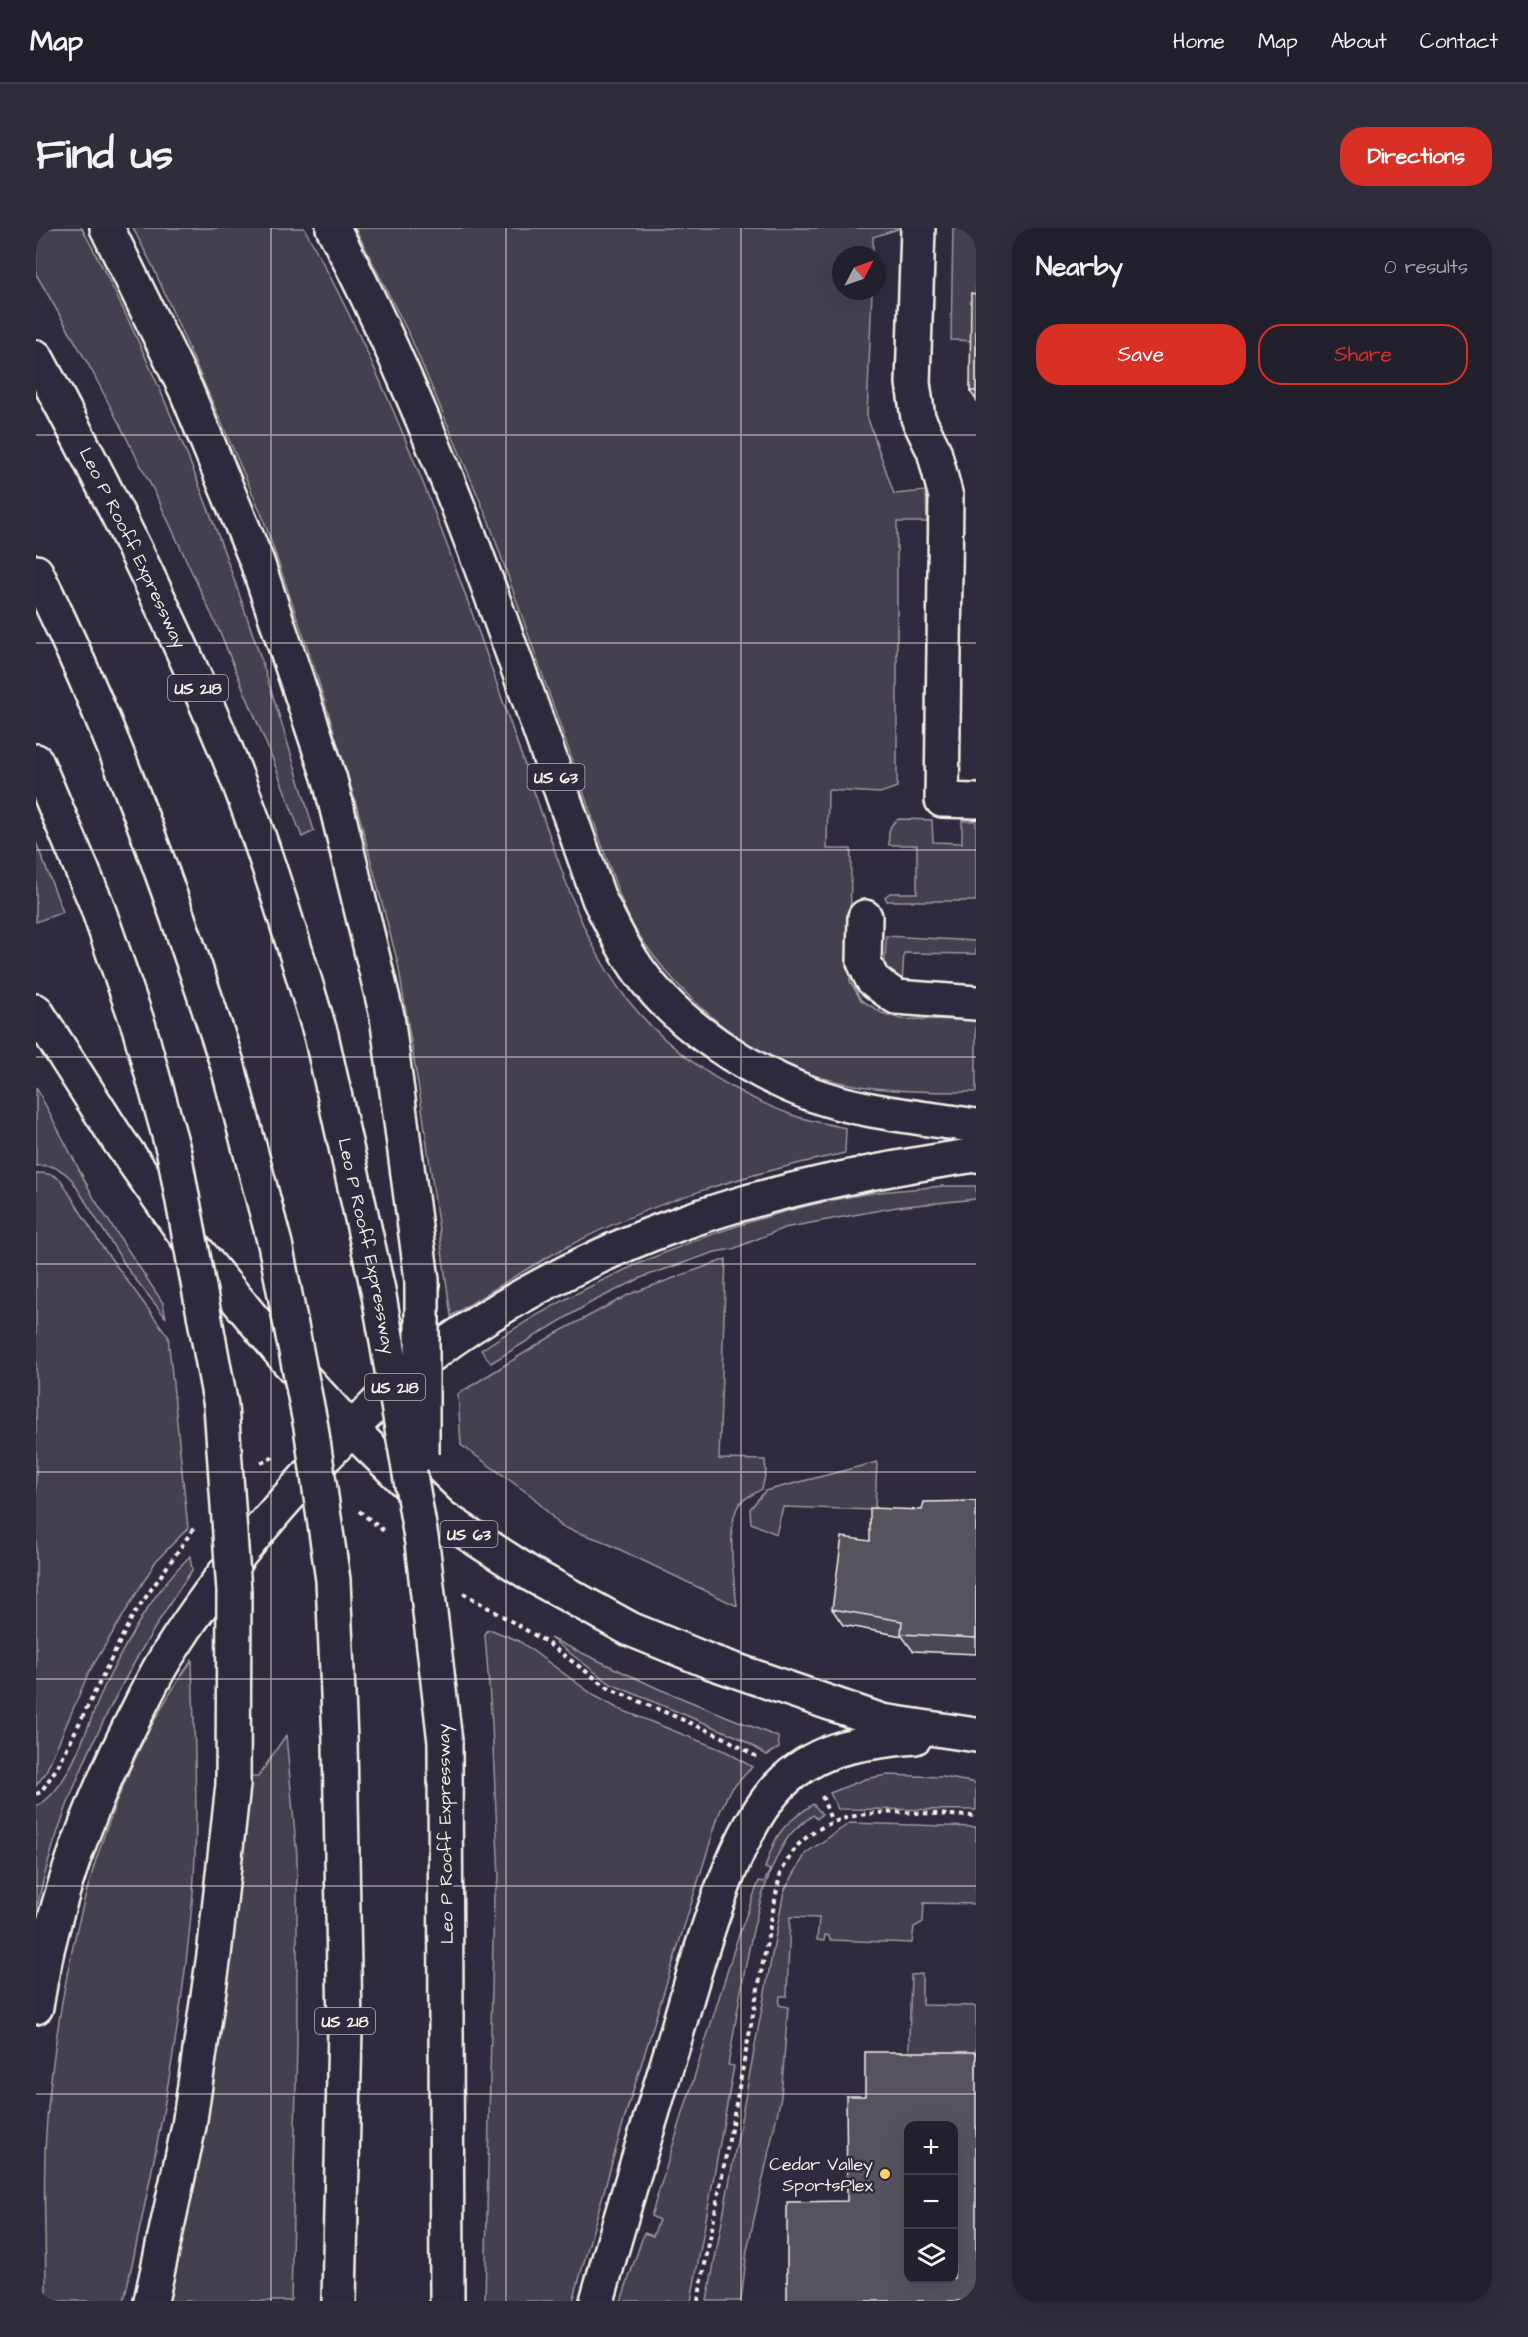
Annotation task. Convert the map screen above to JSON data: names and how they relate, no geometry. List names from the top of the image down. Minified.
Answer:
{"streets":{"main road":["Leo P Rooff Expressway","US 218","US 63"]},"places":["Cedar Valley SportsPlex"],"north":"top right","page":{"header":"Map","nav":["Home","Map","About","Contact"],"title":"Find us","buttons":["Directions",["Save","Share"]],"heading":["Nearby","0 results"],"map_buttons":["+","−"]}}
